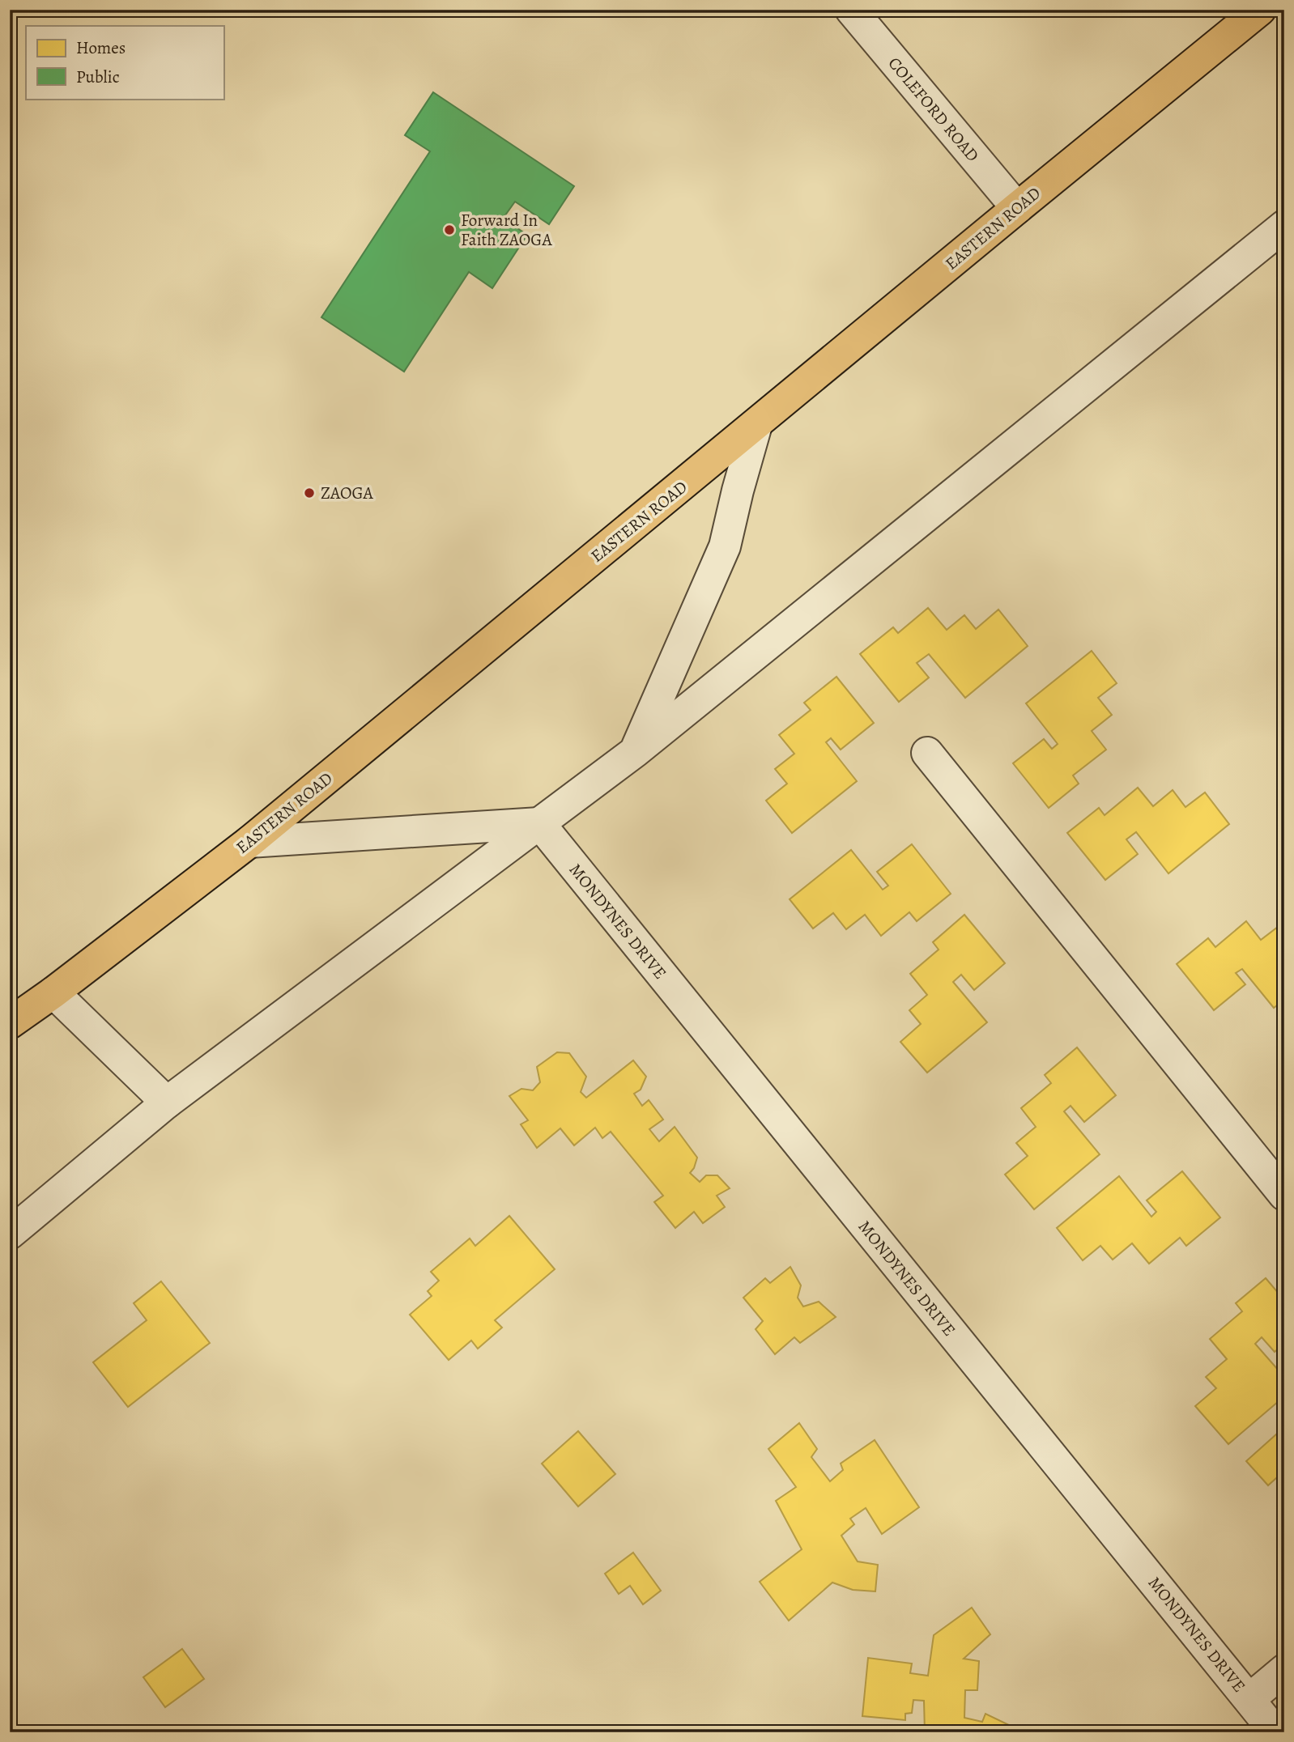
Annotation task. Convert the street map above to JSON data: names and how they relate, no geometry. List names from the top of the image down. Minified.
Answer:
{"streets":{"main road":["EASTERN ROAD"],"street":["COLEFORD ROAD","MONDYNES DRIVE"]},"crossings":[["COLEFORD ROAD","EASTERN ROAD"]],"places":["Forward In Faith ZAOGA","ZAOGA"],"legend":["Homes","Public"]}
